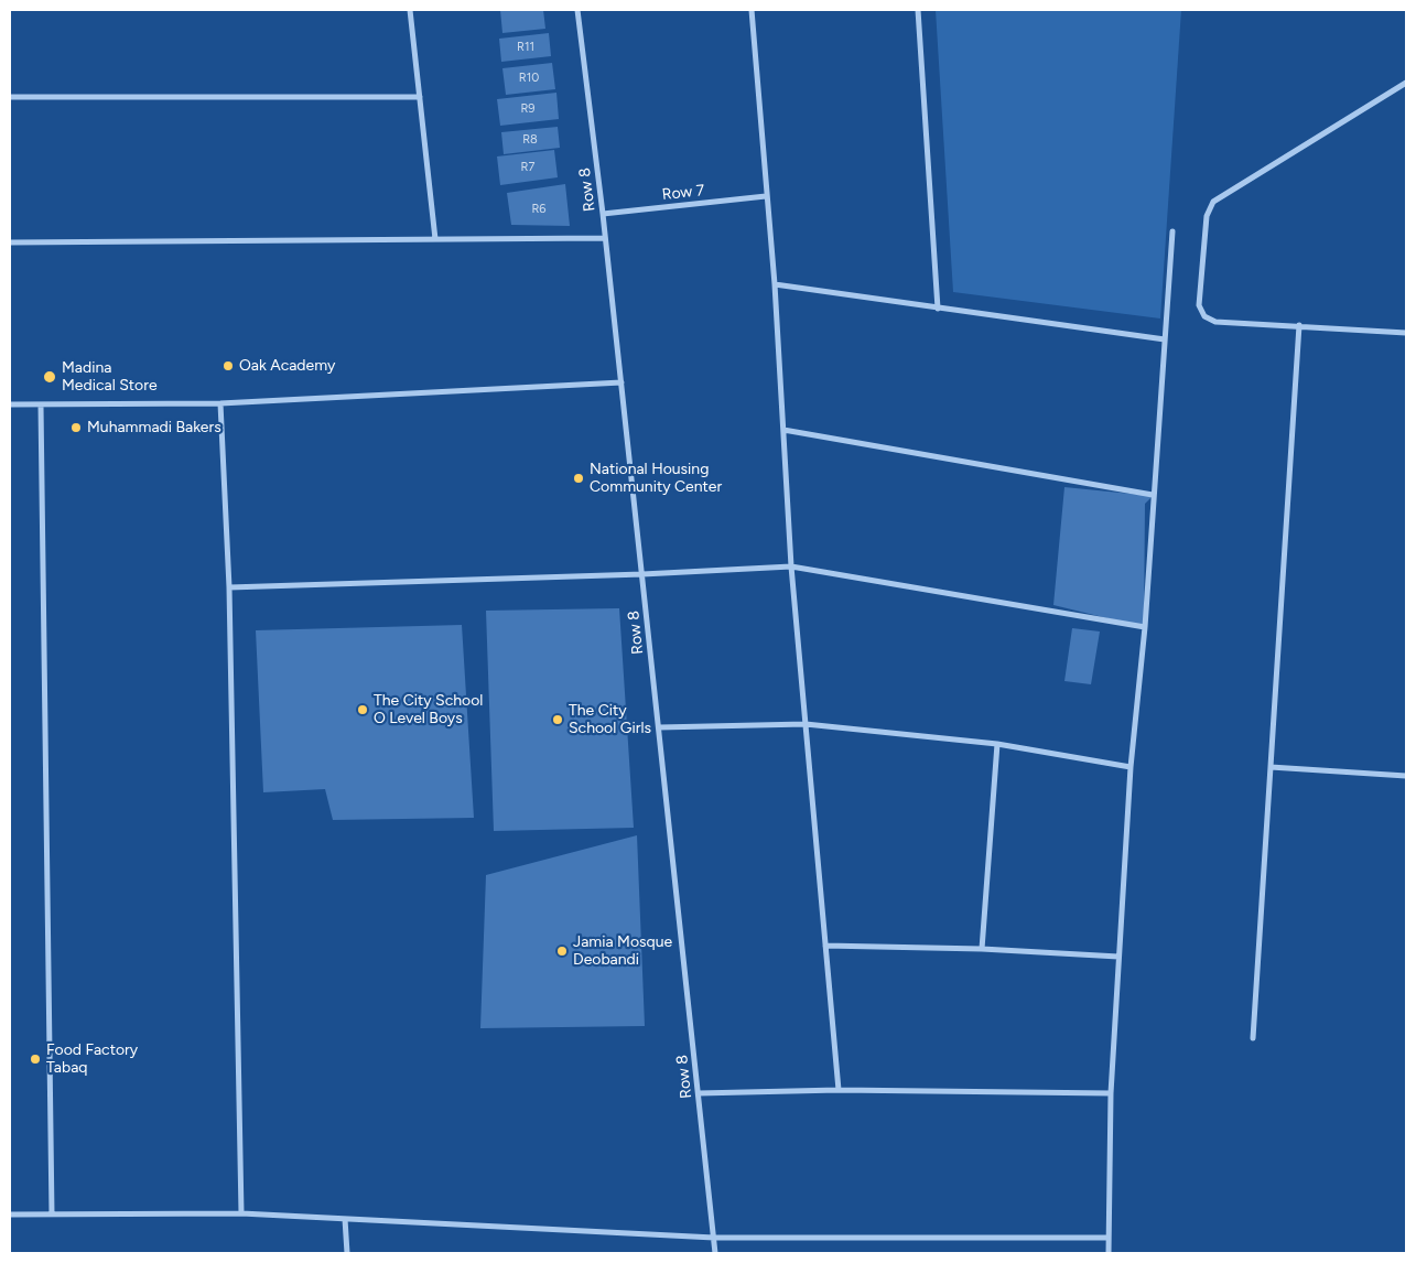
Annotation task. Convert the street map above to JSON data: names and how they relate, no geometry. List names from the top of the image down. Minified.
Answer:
{"streets":{"street":["Row 8","Row 7"]},"crossings":[["Row 8","Row 7"]],"places":["Oak Academy","Madina Medical Store","Muhammadi Bakers","National Housing Community Center","The City School O Level Boys","The City School Girls","Jamia Mosque Deobandi","Food Factory Tabaq"],"house_numbers":["R11","R10","R9","R8","R7","R6"]}
